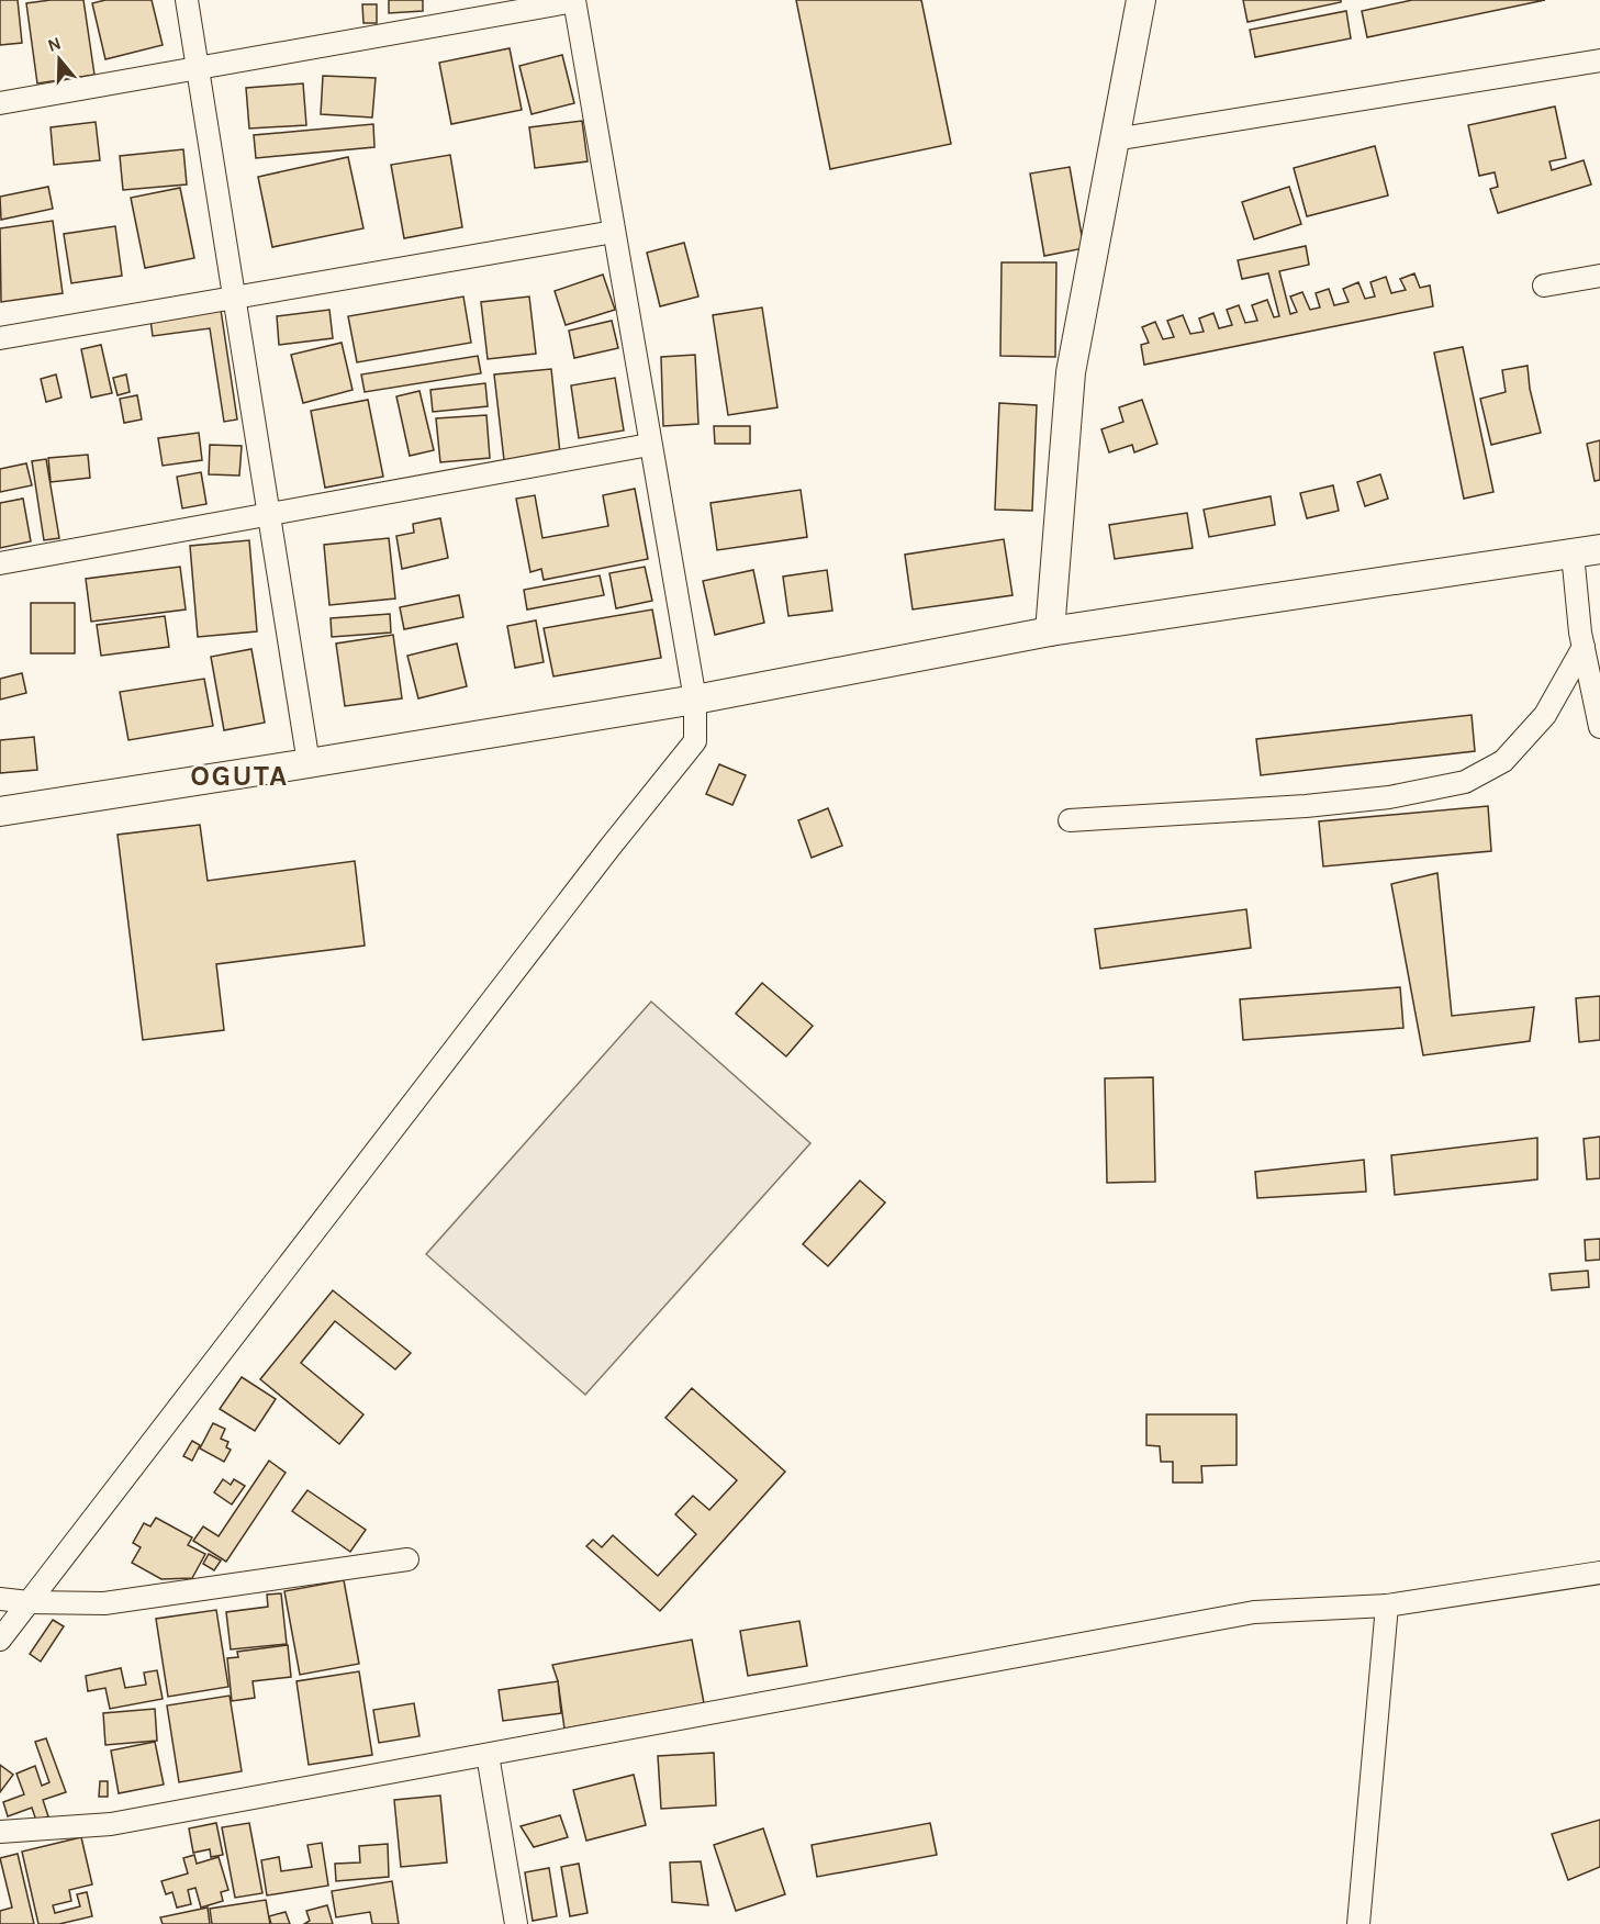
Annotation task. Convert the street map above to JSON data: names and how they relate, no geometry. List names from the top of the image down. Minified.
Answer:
{"districts":["OGUTA"],"north":"top"}
